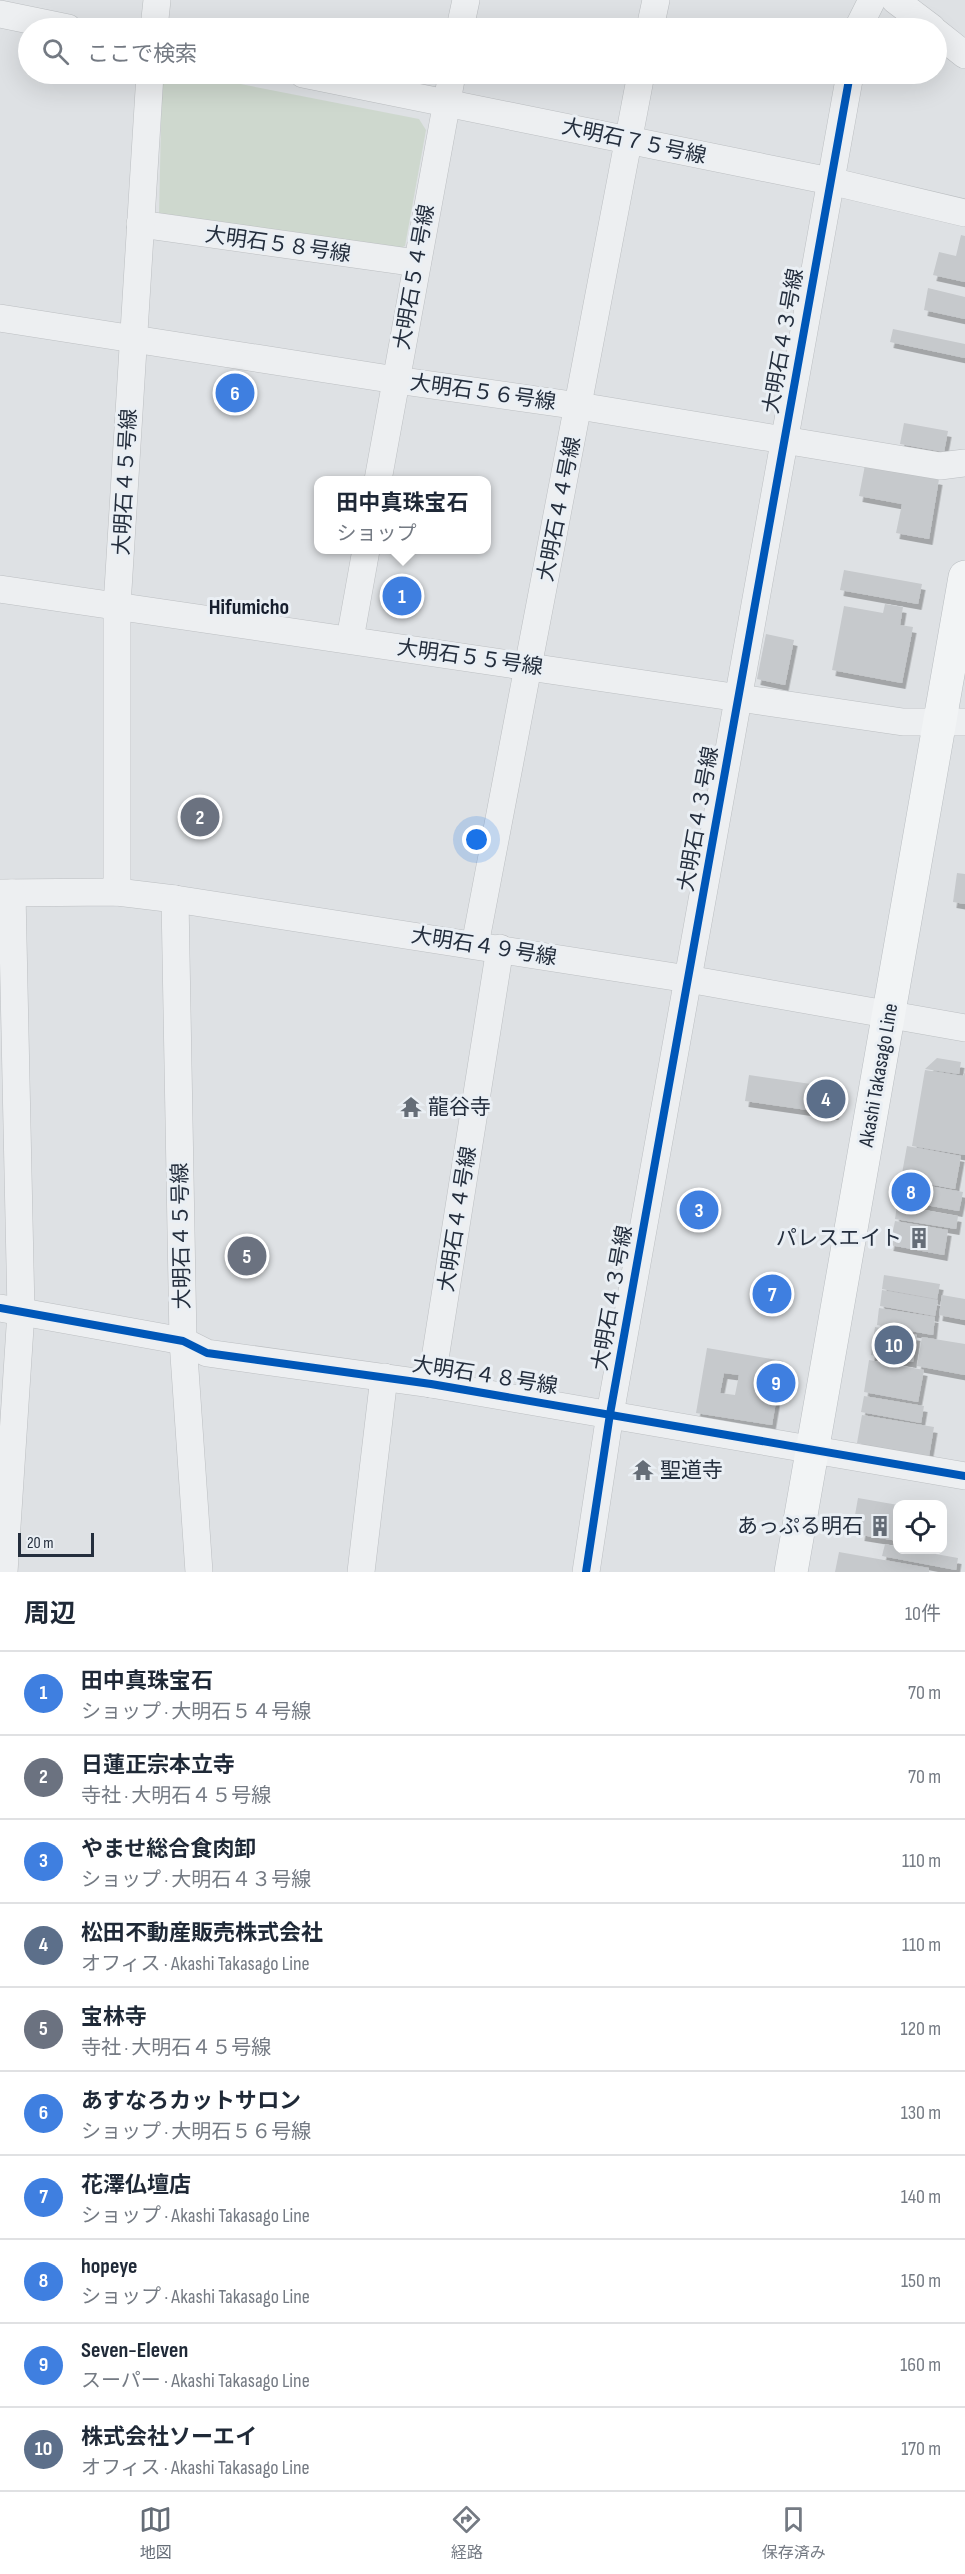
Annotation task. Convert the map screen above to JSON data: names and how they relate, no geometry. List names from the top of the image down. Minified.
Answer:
{"streets":{"main road":["Akashi Takasago Line"],"street":["大明石７５号線","大明石５８号線","大明石５４号線","大明石４３号線","大明石５６号線","大明石４５号線","大明石４４号線","大明石５５号線","大明石４９号線","大明石４８号線"]},"crossings":[["大明石７５号線","大明石５４号線"],["大明石７５号線","大明石４３号線"],["大明石７５号線","大明石４４号線"],["大明石５８号線","大明石５４号線"],["大明石５８号線","大明石４５号線"],["大明石５４号線","大明石５６号線"],["大明石４３号線","大明石５６号線"],["大明石４３号線","大明石５５号線"],["大明石４３号線","大明石４９号線"],["大明石４３号線","大明石４８号線"],["大明石５６号線","大明石４５号線"],["大明石５６号線","大明石４４号線"],["大明石４５号線","大明石５５号線"],["大明石４５号線","大明石４９号線"],["大明石４５号線","大明石４８号線"],["大明石４４号線","大明石５５号線"],["大明石４４号線","大明石４９号線"],["大明石４４号線","大明石４８号線"],["大明石５５号線","Akashi Takasago Line"],["大明石４９号線","Akashi Takasago Line"],["Akashi Takasago Line","大明石４８号線"]],"districts":["Hifumicho"],"places":{"temple":["龍谷寺","聖道寺"],"building":["パレスエイト","あっぷる明石"]},"scale_bar":"20 m","page":{"search":"ここで検索","pins":["6","1","2","4","8","3","5","7","10","9"],"popup":["田中真珠宝石","ショップ"],"scale":"20 m","heading":["周辺","10件"],"list":[{"mark":"1","name":"田中真珠宝石","note":"ショップ · 大明石５４号線","value":"70 m"},{"mark":"2","name":"日蓮正宗本立寺","note":"寺社 · 大明石４５号線","value":"70 m"},{"mark":"3","name":"やませ総合食肉卸","note":"ショップ · 大明石４３号線","value":"110 m"},{"mark":"4","name":"松田不動産販売株式会社","note":"オフィス · Akashi Takasago Line","value":"110 m"},{"mark":"5","name":"宝林寺","note":"寺社 · 大明石４５号線","value":"120 m"},{"mark":"6","name":"あすなろカットサロン","note":"ショップ · 大明石５６号線","value":"130 m"},{"mark":"7","name":"花澤仏壇店","note":"ショップ · Akashi Takasago Line","value":"140 m"},{"mark":"8","name":"hopeye","note":"ショップ · Akashi Takasago Line","value":"150 m"},{"mark":"9","name":"Seven-Eleven","note":"スーパー · Akashi Takasago Line","value":"160 m"},{"mark":"10","name":"株式会社ソーエイ","note":"オフィス · Akashi Takasago Line","value":"170 m"}],"nav":["地図","経路","保存済み"]}}
